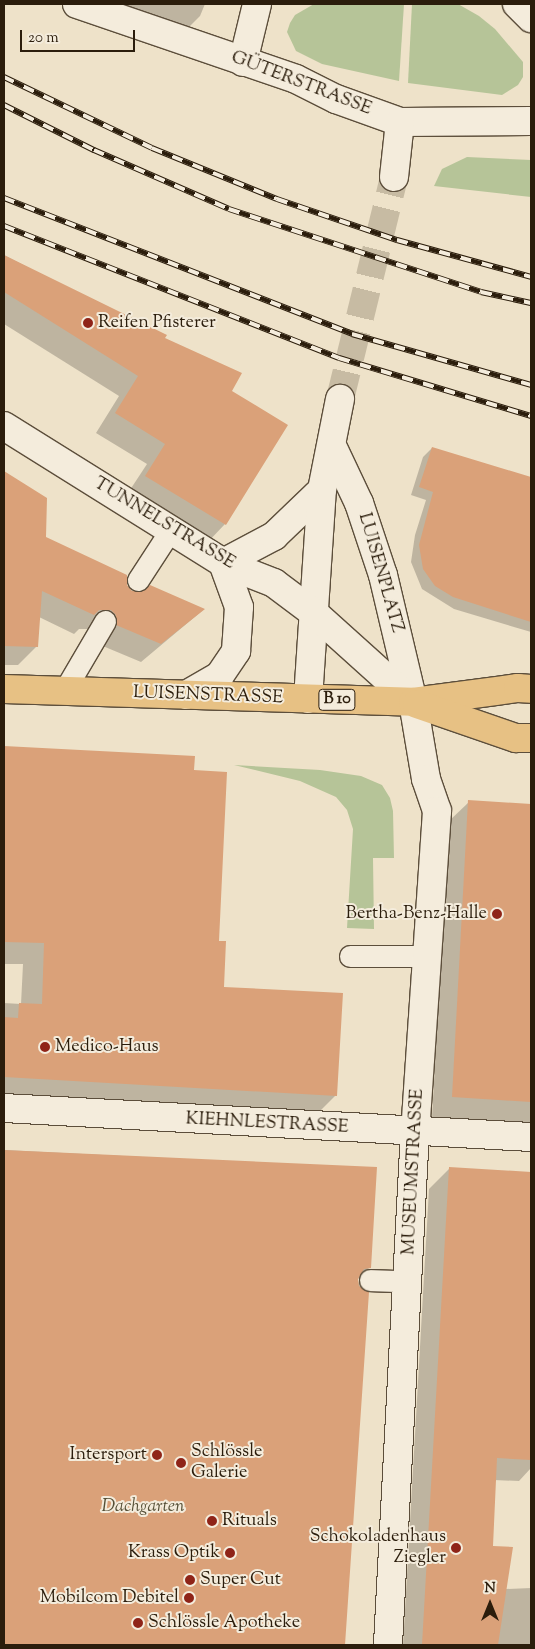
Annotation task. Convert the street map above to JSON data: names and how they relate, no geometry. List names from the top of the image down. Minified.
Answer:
{"streets":{"main road":["LUISENSTRASSE","B 10"],"street":["GÜTERSTRASSE","TUNNELSTRASSE","LUISENPLATZ","KIEHNLESTRASSE","MUSEUMSTRASSE"]},"crossings":[["TUNNELSTRASSE","LUISENPLATZ"],["TUNNELSTRASSE","LUISENSTRASSE"],["TUNNELSTRASSE","MUSEUMSTRASSE"],["LUISENPLATZ","LUISENSTRASSE"],["LUISENPLATZ","MUSEUMSTRASSE"],["LUISENSTRASSE","MUSEUMSTRASSE"],["KIEHNLESTRASSE","MUSEUMSTRASSE"]],"parks":["Dachgarten"],"places":["Reifen Pfisterer","Bertha-Benz-Halle","Medico-Haus","Intersport","Schlössle Galerie","Rituals","Schokoladenhaus Ziegler","Krass Optik","Super Cut","Mobilcom Debitel","Schlössle Apotheke"],"scale_bar":"20 m","north":"top"}
